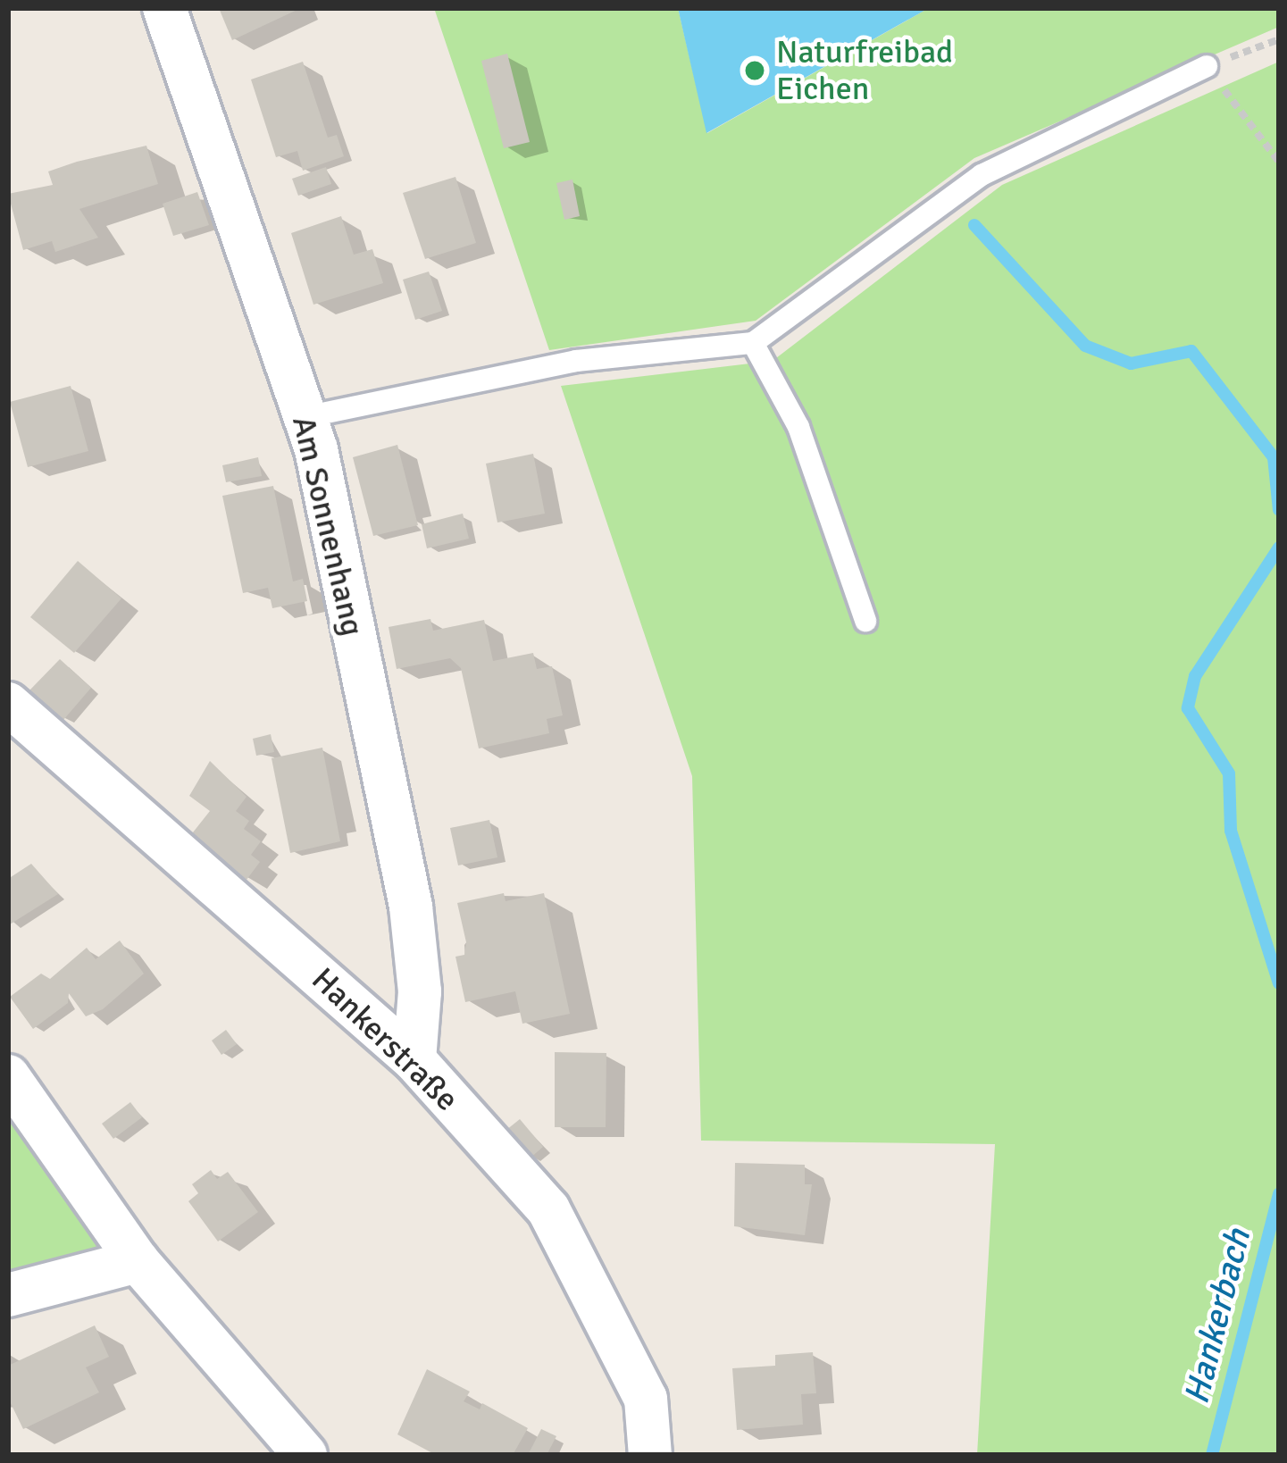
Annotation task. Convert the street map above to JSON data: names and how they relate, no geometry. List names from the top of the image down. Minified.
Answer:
{"streets":{"street":["Am Sonnenhang","Hankerstraße"]},"crossings":[["Am Sonnenhang","Hankerstraße"]],"water":["Hankerbach"],"places":["Naturfreibad Eichen"]}
